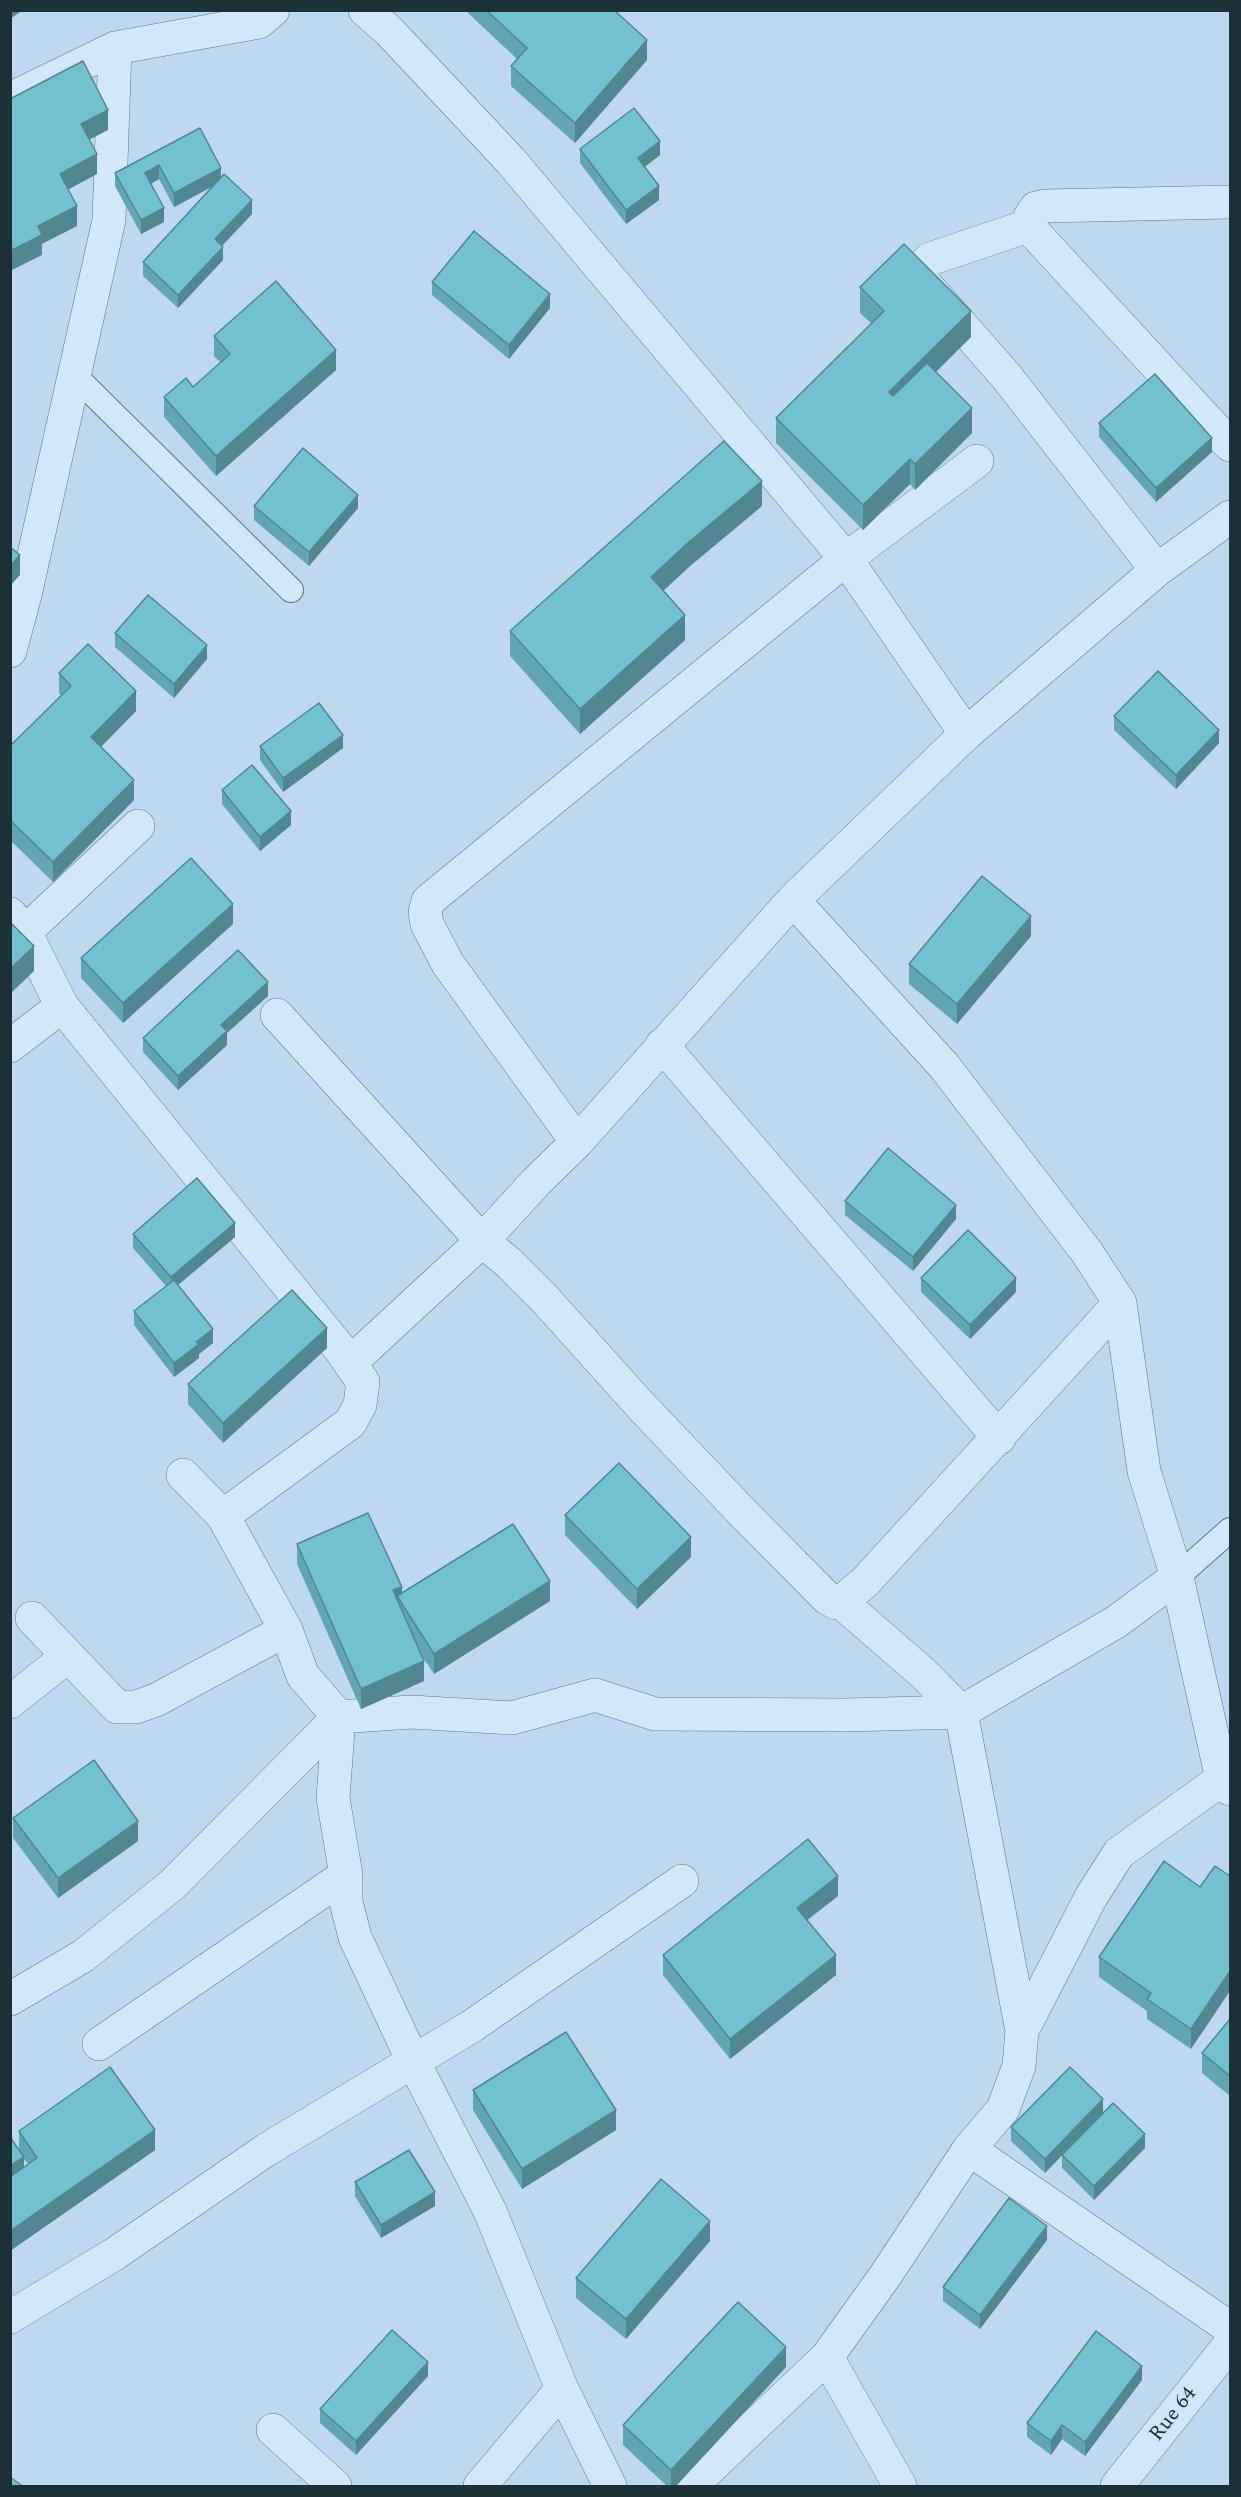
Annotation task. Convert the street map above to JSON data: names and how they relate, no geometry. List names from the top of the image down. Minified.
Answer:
{"streets":{"street":["Rue 64"]}}
